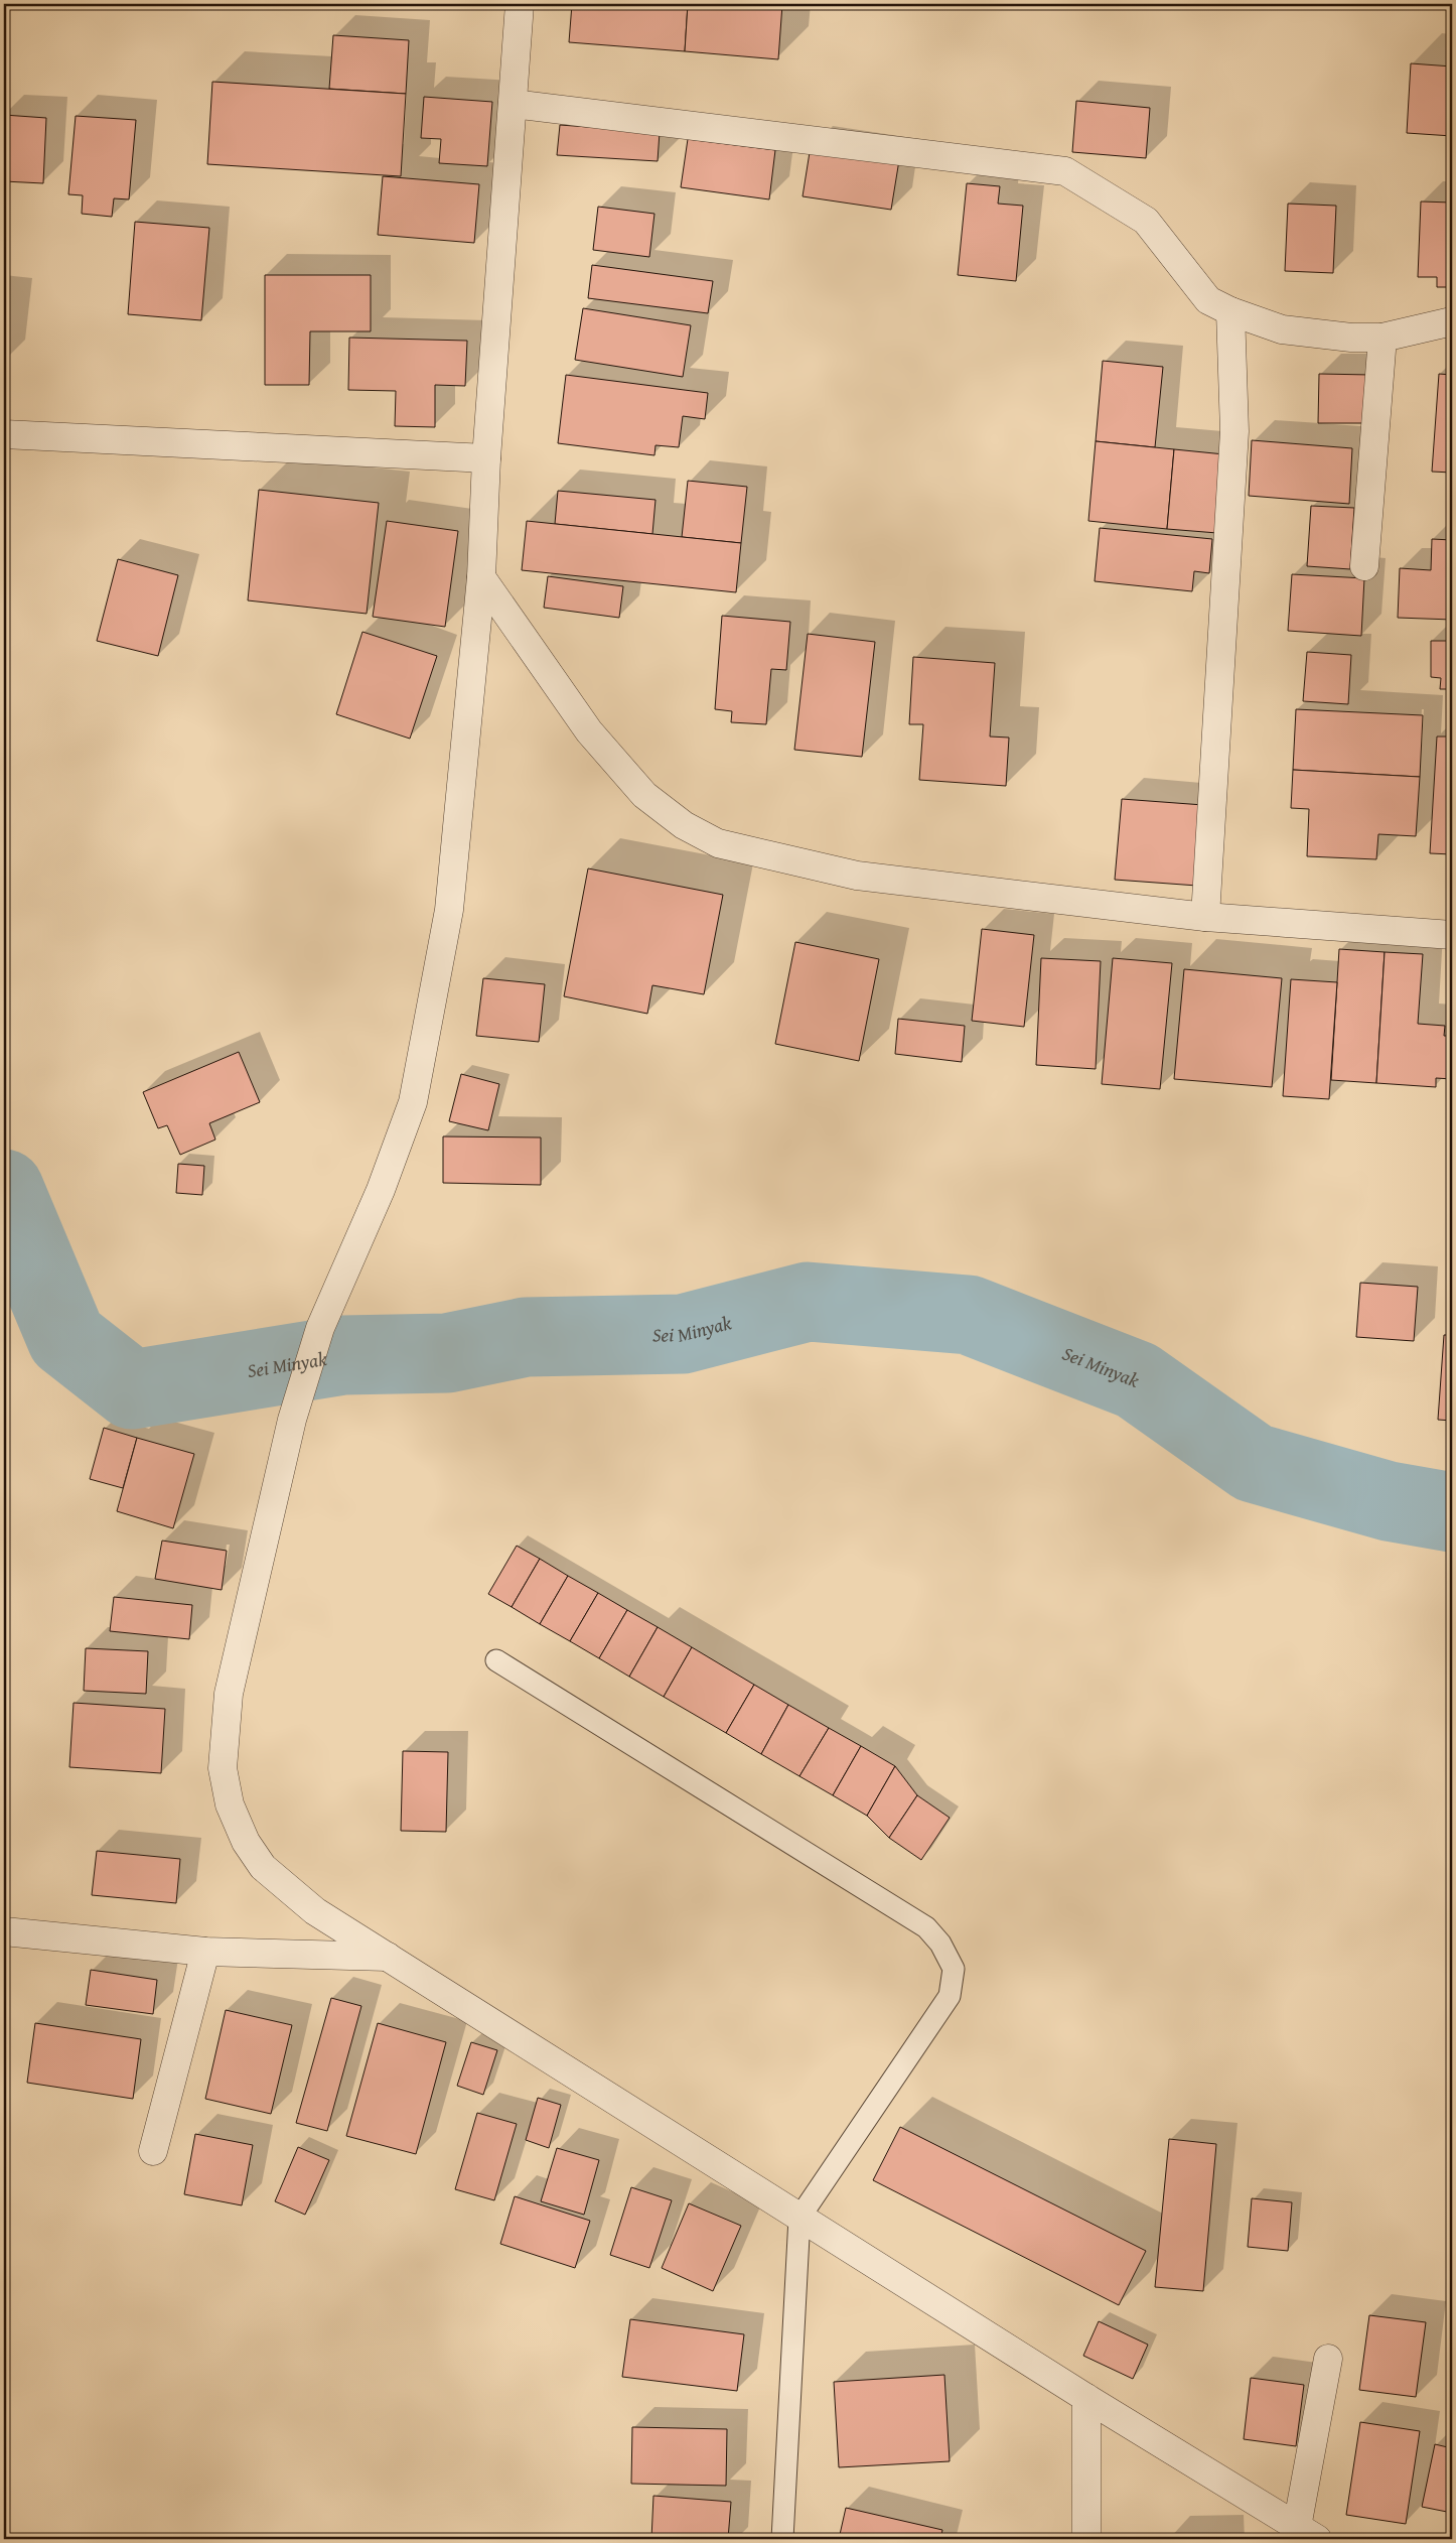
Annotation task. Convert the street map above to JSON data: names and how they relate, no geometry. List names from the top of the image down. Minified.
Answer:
{"water":["Sei Minyak"]}
